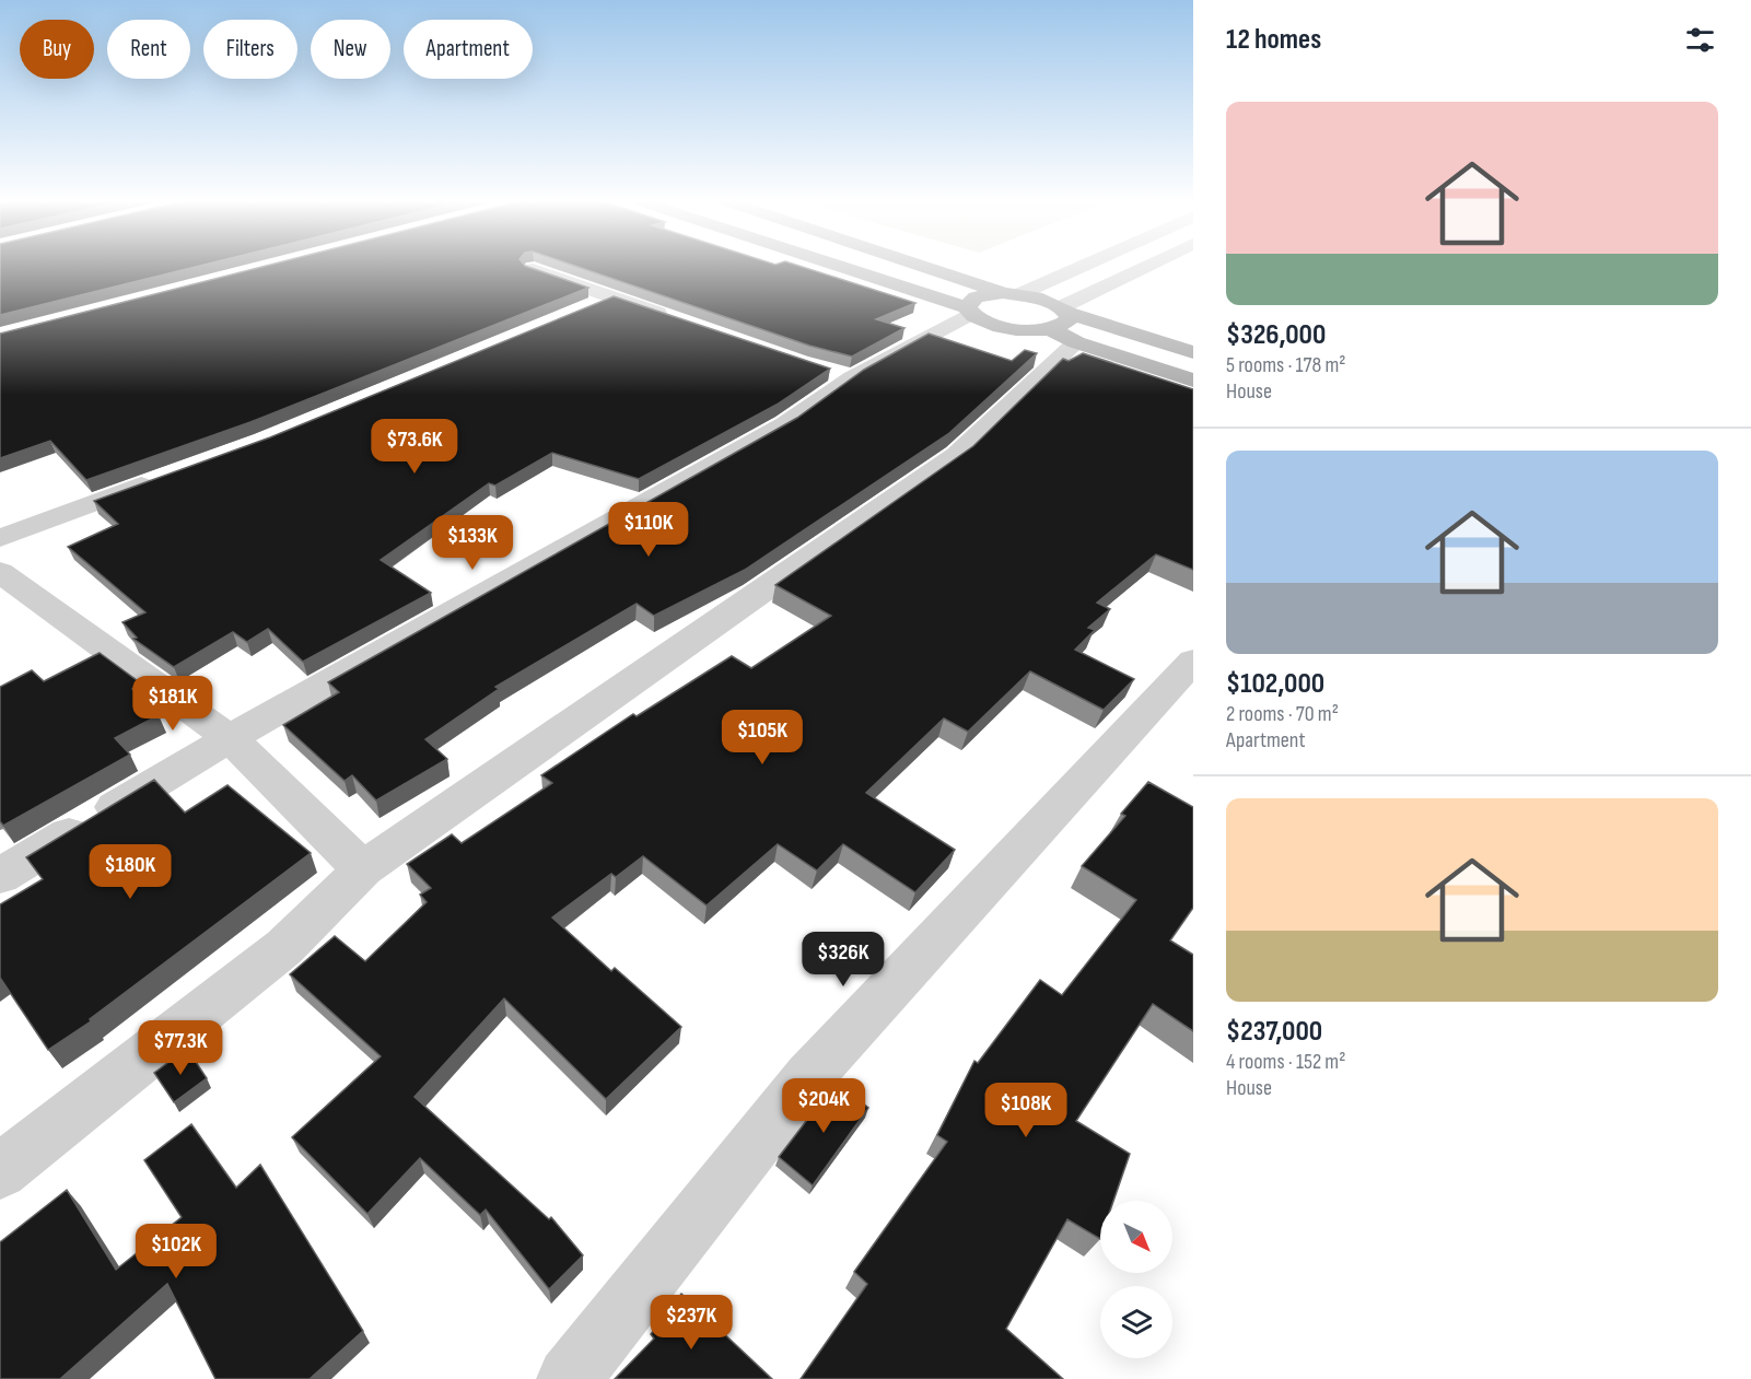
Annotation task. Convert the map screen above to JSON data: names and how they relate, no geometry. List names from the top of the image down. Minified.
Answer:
{"north":"bottom right","page":{"heading":"12 homes","chip":["Buy","Rent","Filters","New","Apartment"],"list":[{"name":"$326,000","note":"5 rooms · 178 m² · House"},{"name":"$102,000","note":"2 rooms · 70 m² · Apartment"},{"name":"$237,000","note":"4 rooms · 152 m² · House"}],"price":["$73.6K","$110K","$133K","$181K","$105K","$180K","$326K","$77.3K","$204K","$108K","$102K","$237K"]}}
